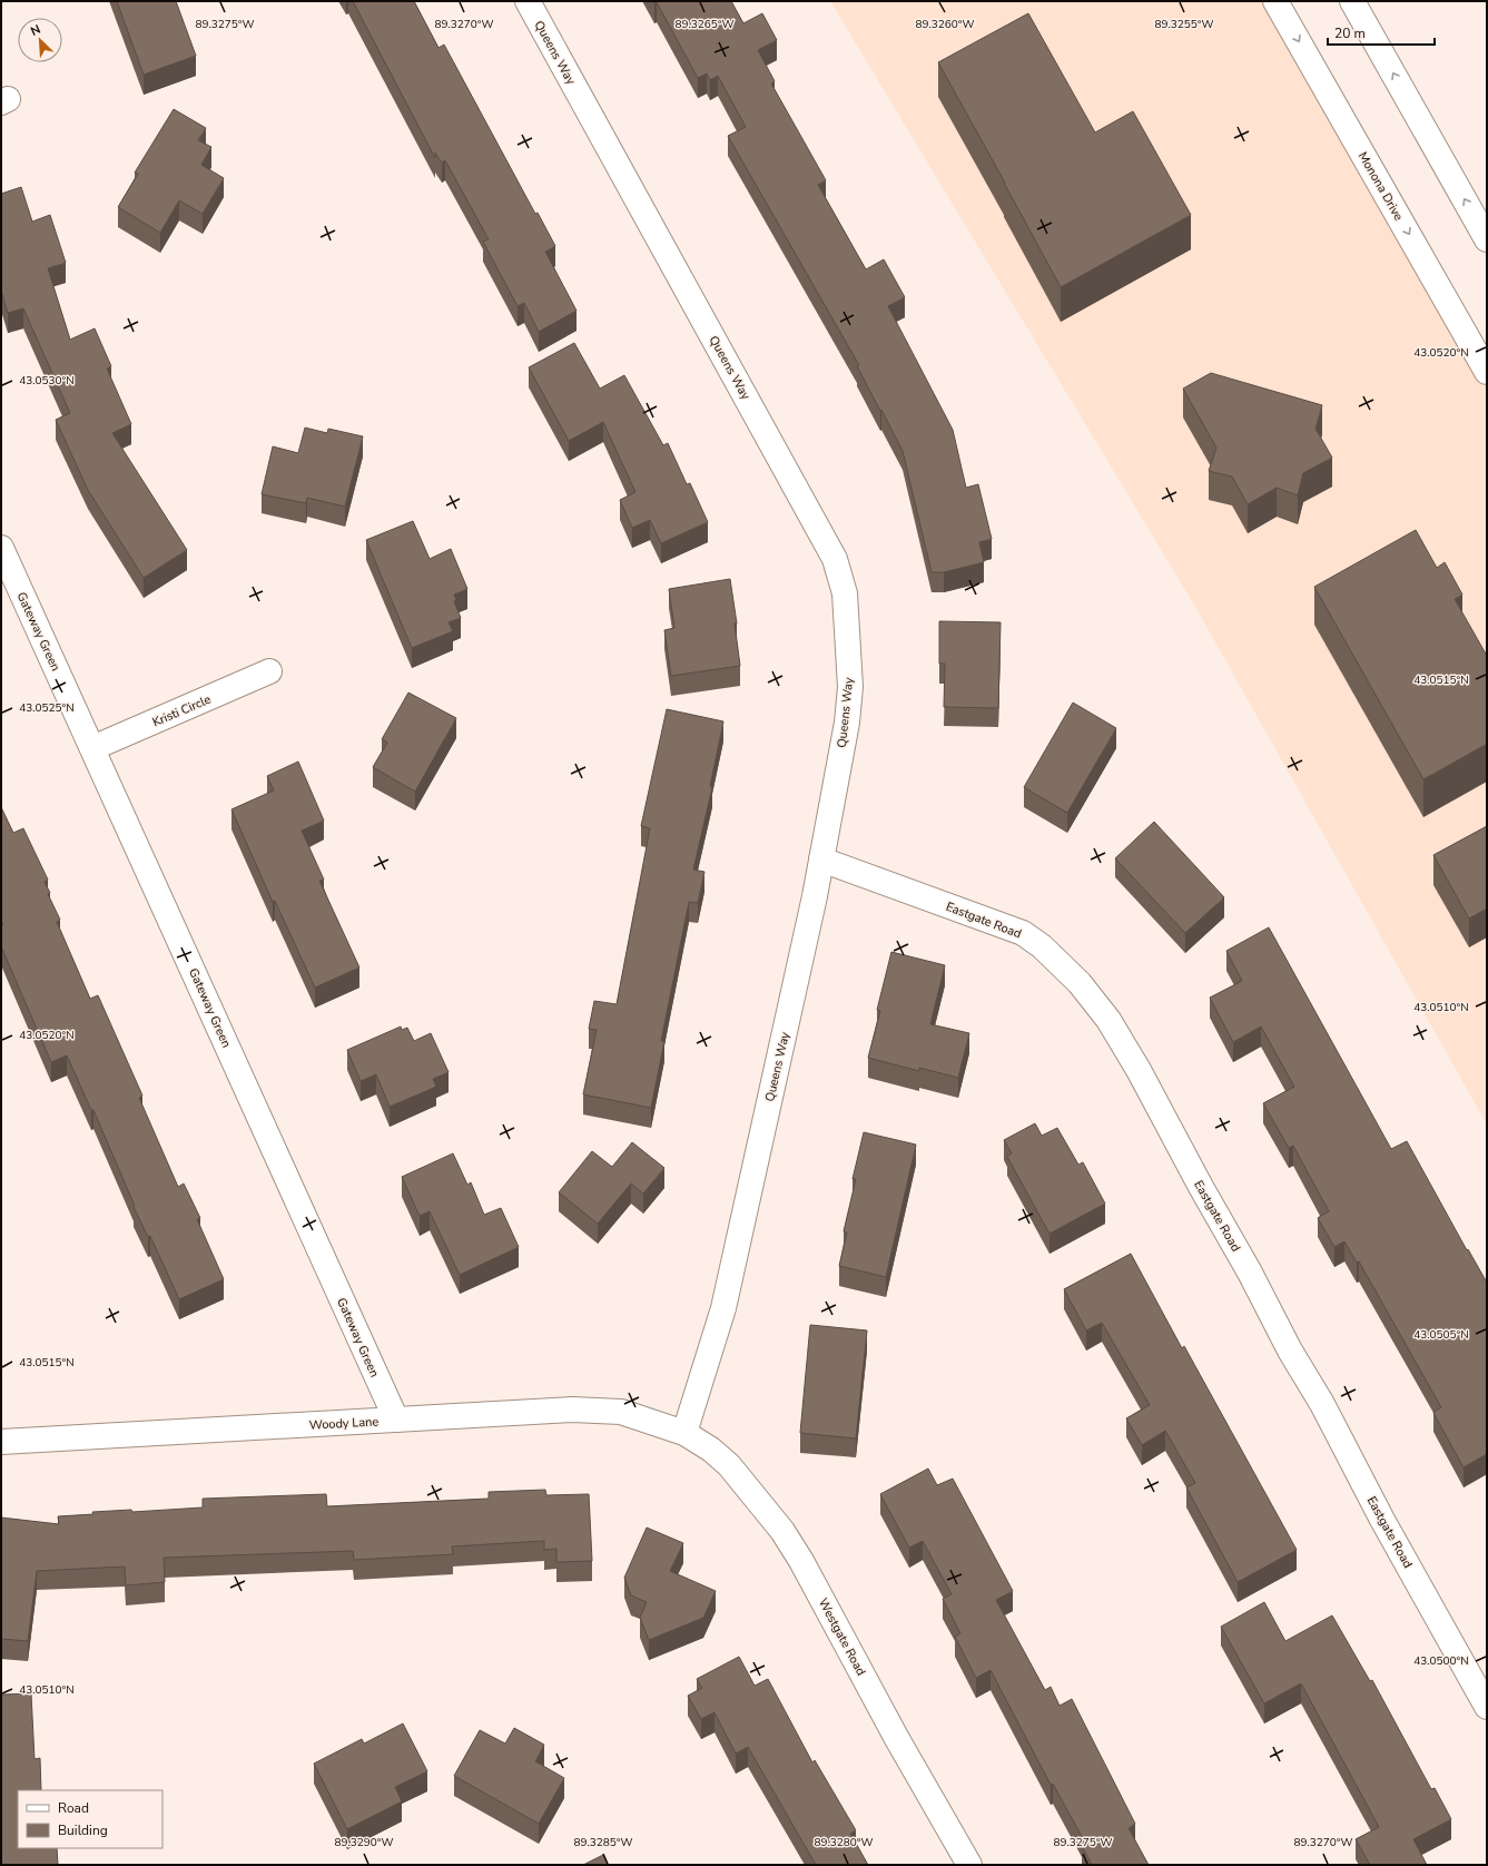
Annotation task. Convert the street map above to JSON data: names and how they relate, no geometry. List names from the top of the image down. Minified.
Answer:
{"streets":{"street":["Queens Way","Monona Drive","Gateway Green","Kristi Circle","Eastgate Road","Woody Lane","Westgate Road"]},"crossings":[["Queens Way","Eastgate Road"],["Queens Way","Woody Lane"],["Queens Way","Westgate Road"],["Gateway Green","Kristi Circle"],["Gateway Green","Woody Lane"],["Woody Lane","Westgate Road"]],"legend":["Road","Building"],"scale_bar":"20 m","north":"top left","coordinates":["89.3275°W","89.3270°W","89.3265°W","89.3260°W","89.3255°W","43.0520°N","43.0530°N","43.0515°N","43.0525°N","43.0510°N","43.0505°N","43.0500°N","89.3290°W","89.3285°W","89.3280°W"]}
